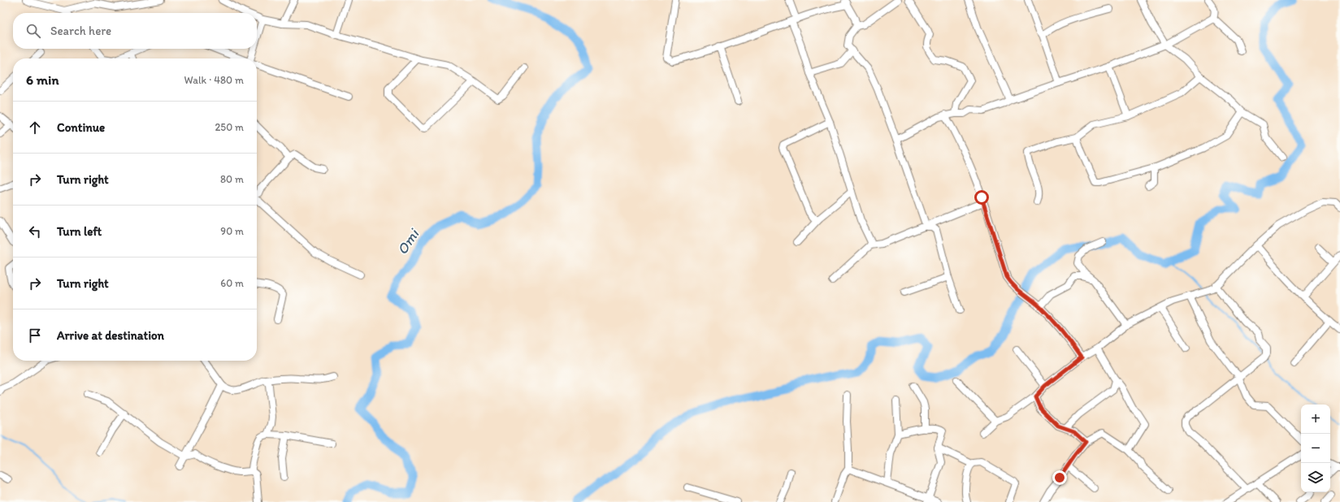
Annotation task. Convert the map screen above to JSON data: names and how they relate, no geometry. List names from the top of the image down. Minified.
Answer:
{"water":["Omi"],"page":{"search":"Search here","heading":["6 min","Walk · 480 m"],"list":[["Continue","250 m"],["Turn right","80 m"],["Turn left","90 m"],["Turn right","60 m"],"Arrive at destination"],"map_buttons":["+","−"]}}
